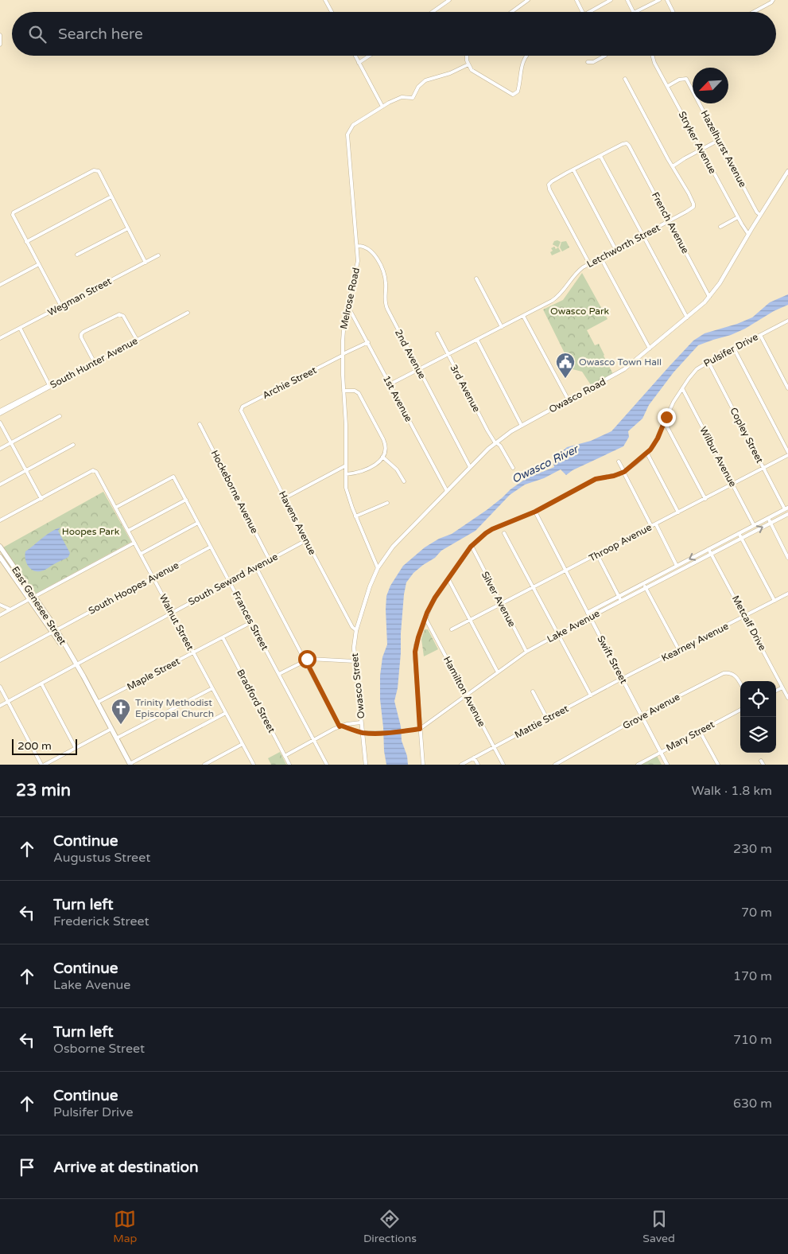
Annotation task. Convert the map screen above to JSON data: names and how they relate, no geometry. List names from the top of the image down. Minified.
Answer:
{"streets":{"highway":["East Genesee Street"],"main road":["Owasco Road","Lake Avenue","Swift Street","Owasco Street"],"street":["Stryker Avenue","Hazelhurst Avenue","French Avenue","Letchworth Street","Wegman Street","Melrose Road","Pulsifer Drive","2nd Avenue","South Hunter Avenue","Archie Street","3rd Avenue","1st Avenue","Copley Street","Wilbur Avenue","Hockeborne Avenue","Havens Avenue","Throop Avenue","South Seward Avenue","South Hoopes Avenue","Silver Avenue","Frances Street","Walnut Street","Metcalf Drive","Kearney Avenue","Maple Street","Hamilton Avenue","Bradford Street","Grove Avenue","Mattie Street","Mary Street"]},"crossings":[["Stryker Avenue","Hazelhurst Avenue"],["Stryker Avenue","Owasco Road"],["Hazelhurst Avenue","Owasco Road"],["French Avenue","Letchworth Street"],["French Avenue","Owasco Road"],["Letchworth Street","2nd Avenue"],["Letchworth Street","3rd Avenue"],["Letchworth Street","1st Avenue"],["Melrose Road","2nd Avenue"],["Melrose Road","Archie Street"],["Melrose Road","Owasco Road"],["Melrose Road","1st Avenue"],["Melrose Road","Owasco Street"],["Pulsifer Drive","Copley Street"],["Pulsifer Drive","Wilbur Avenue"],["Pulsifer Drive","Silver Avenue"],["Pulsifer Drive","Lake Avenue"],["Pulsifer Drive","Swift Street"],["Pulsifer Drive","Hamilton Avenue"],["2nd Avenue","Owasco Road"],["Archie Street","1st Avenue"],["Archie Street","Havens Avenue"],["3rd Avenue","Owasco Road"],["Owasco Road","1st Avenue"],["Owasco Road","Owasco Street"],["Copley Street","Throop Avenue"],["Copley Street","Lake Avenue"],["Wilbur Avenue","Throop Avenue"],["Wilbur Avenue","Lake Avenue"],["Hockeborne Avenue","South Seward Avenue"],["Havens Avenue","South Seward Avenue"],["Havens Avenue","Owasco Street"],["Throop Avenue","Silver Avenue"],["Throop Avenue","Swift Street"],["South Seward Avenue","East Genesee Street"],["South Seward Avenue","Frances Street"],["South Seward Avenue","Walnut Street"],["South Hoopes Avenue","East Genesee Street"],["South Hoopes Avenue","Frances Street"],["South Hoopes Avenue","Walnut Street"],["Silver Avenue","Lake Avenue"],["East Genesee Street","Maple Street"],["Frances Street","Walnut Street"],["Frances Street","Maple Street"],["Walnut Street","Maple Street"],["Metcalf Drive","Lake Avenue"],["Metcalf Drive","Kearney Avenue"],["Lake Avenue","Swift Street"],["Lake Avenue","Owasco Street"],["Lake Avenue","Hamilton Avenue"],["Kearney Avenue","Swift Street"],["Kearney Avenue","Mattie Street"],["Swift Street","Grove Avenue"],["Swift Street","Mattie Street"],["Swift Street","Mary Street"],["Maple Street","Bradford Street"],["Hamilton Avenue","Mattie Street"]],"water":["Owasco River"],"parks":["Owasco Park","Hoopes Park"],"places":{"public building":["Owasco Town Hall"],"church":["Trinity Methodist Episcopal Church"]},"scale_bar":"200 m","north":"bottom left","page":{"search":"Search here","scale":"200 m","heading":["23 min","Walk · 1.8 km"],"list":[["Continue","Augustus Street","230 m"],["Turn left","Frederick Street","70 m"],["Continue","Lake Avenue","170 m"],["Turn left","Osborne Street","710 m"],["Continue","Pulsifer Drive","630 m"],"Arrive at destination"],"nav":["Map","Directions","Saved"]}}
